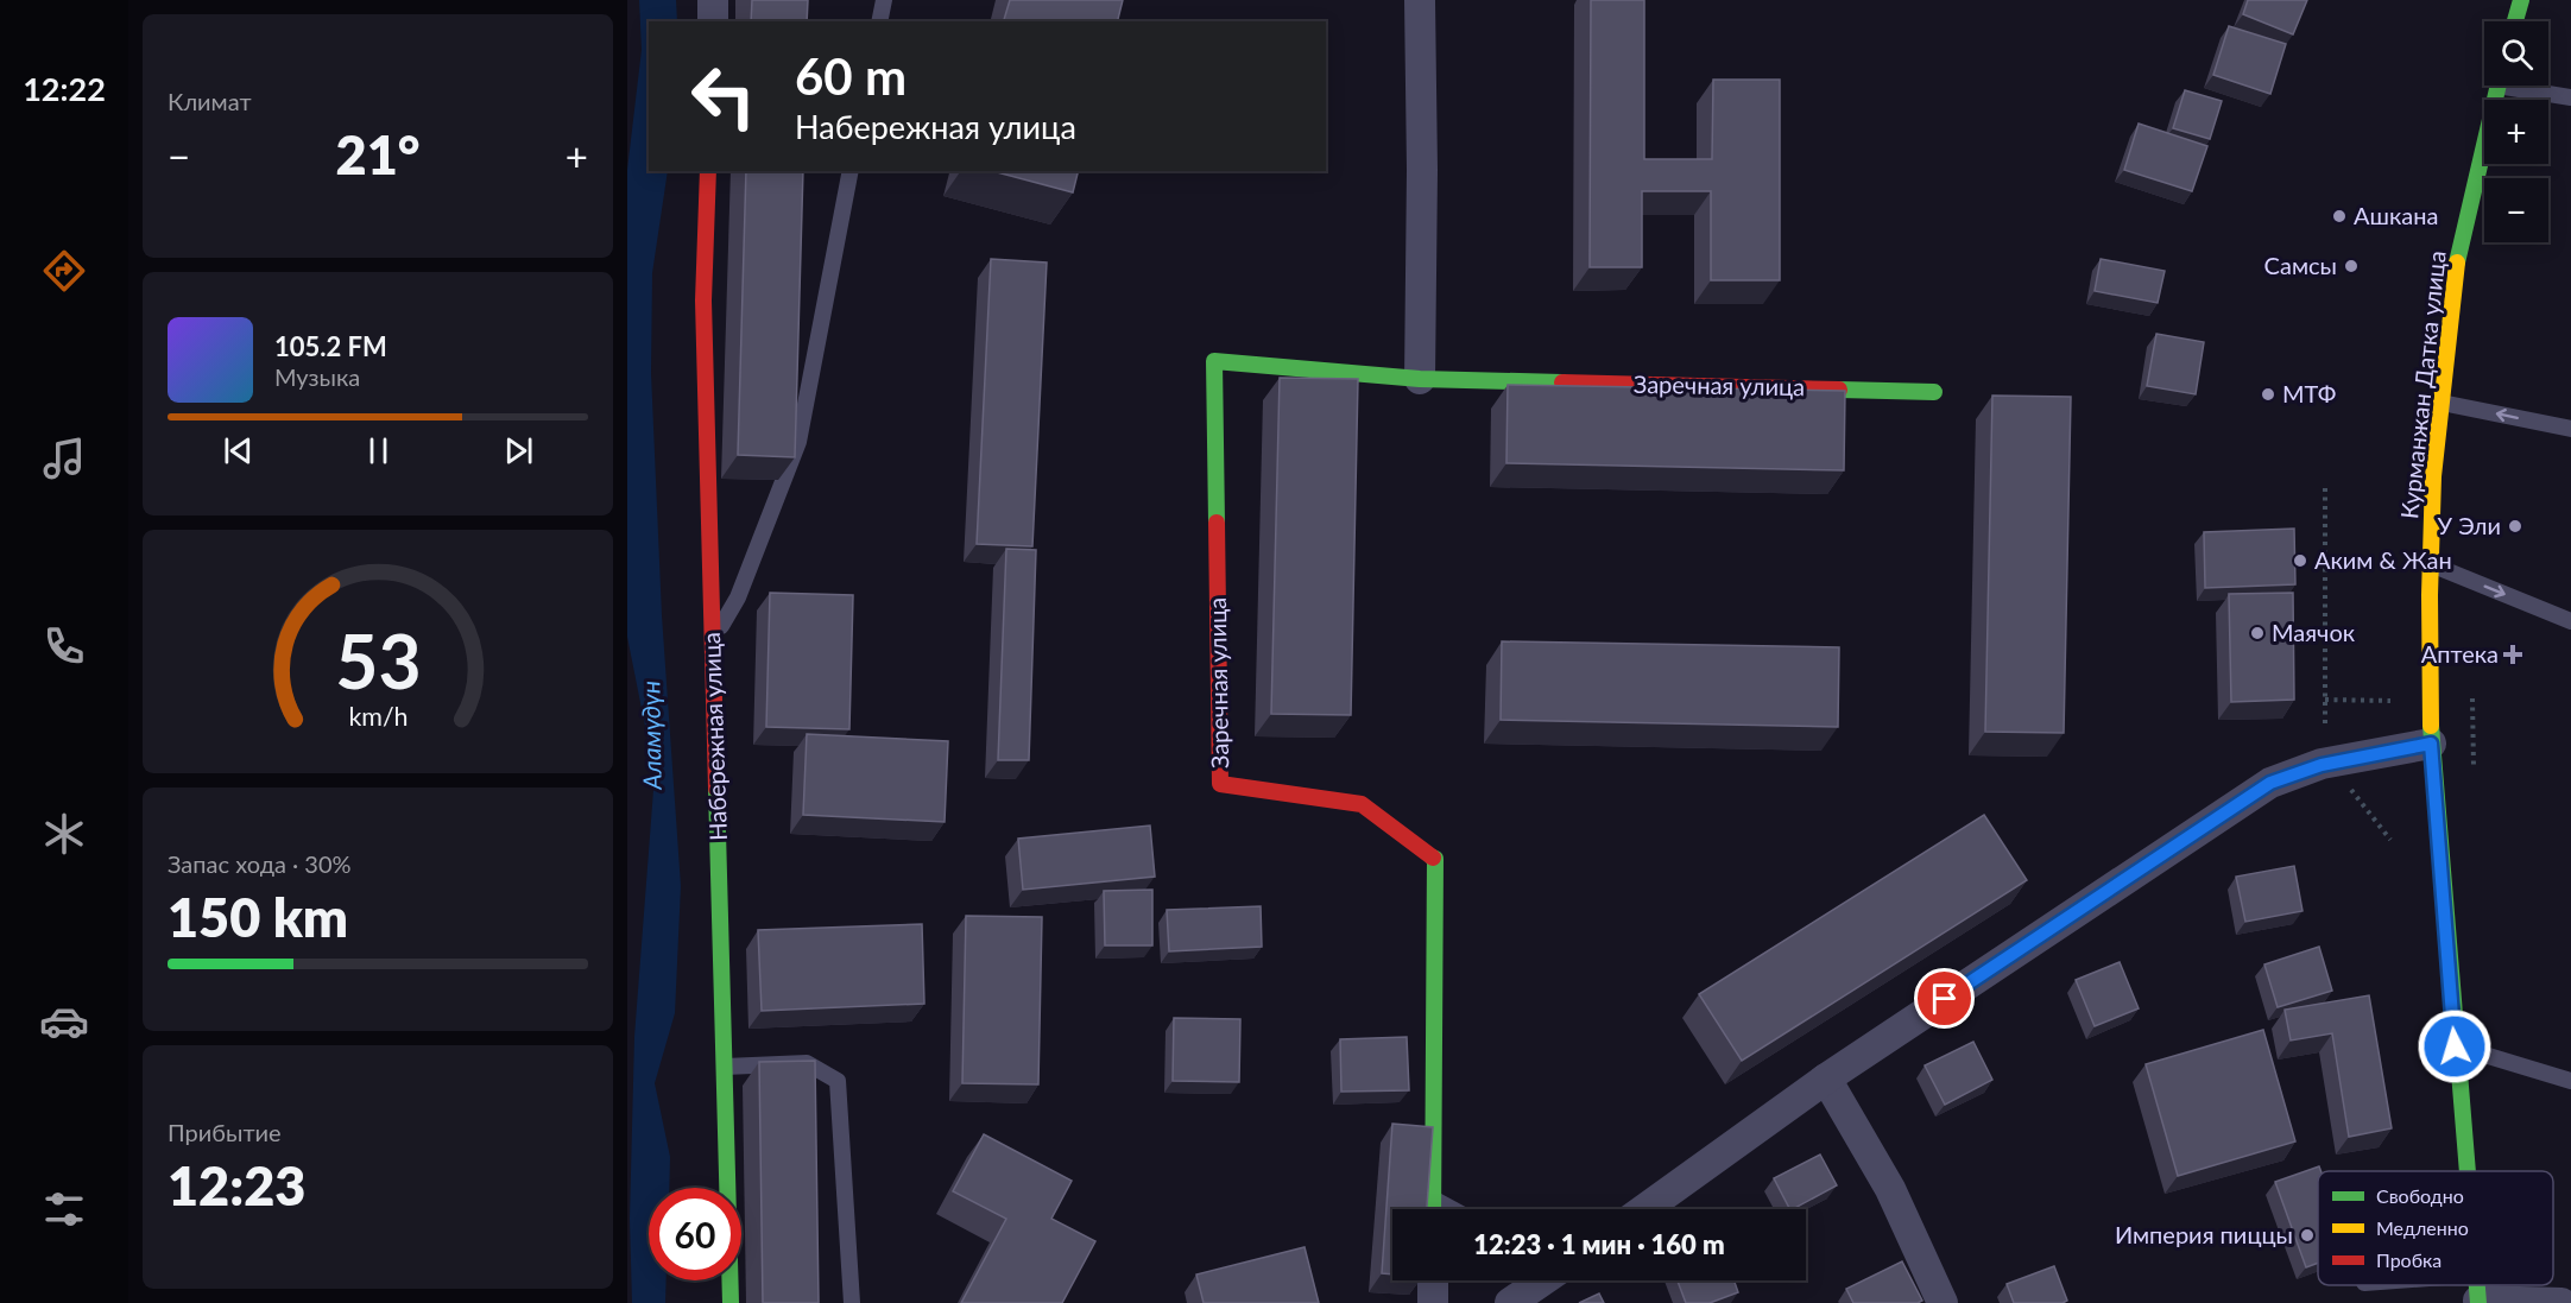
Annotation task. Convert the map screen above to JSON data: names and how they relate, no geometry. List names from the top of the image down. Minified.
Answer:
{"streets":{"street":["Курманжан Датка улица","Заречная улица","Набережная улица"]},"water":["Аламүдүн"],"places":{"other":["Ашкана","Самсы","МТФ","У Эли","Аким & Жан","Маячок","Империя пиццы"],"health":["Аптека"]},"legend":["Свободно","Медленно","Пробка"],"page":{"tabs":"12:22","tile":["Климат",["Запас хода · 30%","150 km"],["Прибытие","12:23"]],"map_buttons":["+","−"],"turn":["60 m","Набережная улица"],"heat":["−","21°","+"],"song":["105.2 FM","Музыка"],"limit":"60","trip":"12:23 · 1 мин · 160 m","gauge":["53","km/h"]}}
